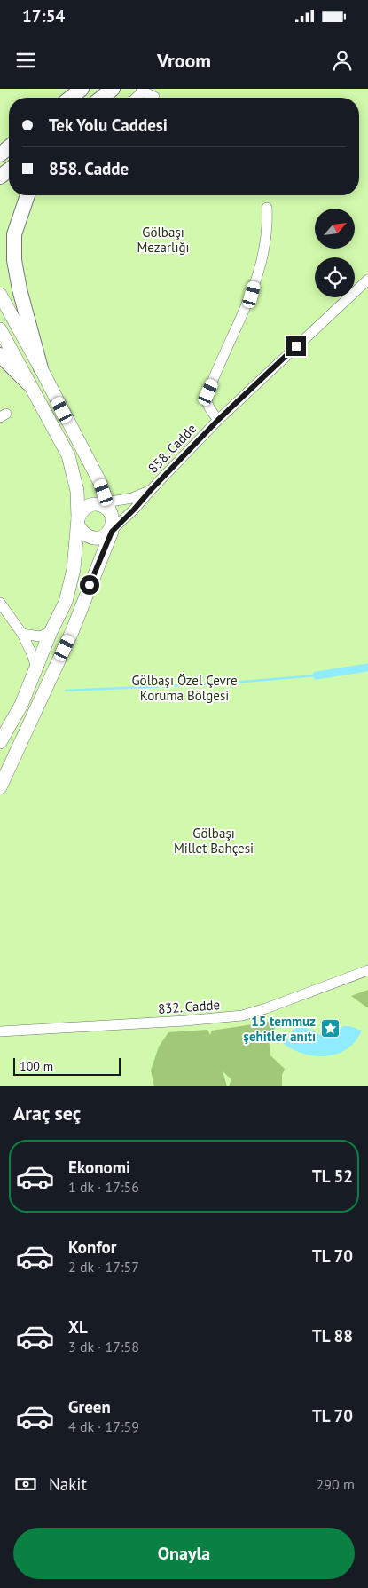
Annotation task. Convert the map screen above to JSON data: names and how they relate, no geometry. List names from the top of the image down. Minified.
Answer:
{"streets":{"street":["858. Cadde","832. Cadde"]},"parks":["Gölbaşı Mezarlığı","Gölbaşı Özel Çevre Koruma Bölgesi","Gölbaşı Millet Bahçesi"],"places":{"place":["15 temmuz şehitler anıtı"]},"scale_bar":"100 m","north":"top right","page":{"status":"17:54","header":"Vroom","banner":["Tek Yolu Caddesi","858. Cadde"],"scale":"100 m","heading":"Araç seç","list":[{"name":"Ekonomi","note":"1 dk · 17:56","value":"TL 52"},{"name":"Konfor","note":"2 dk · 17:57","value":"TL 70"},{"name":"XL","note":"3 dk · 17:58","value":"TL 88"},{"name":"Green","note":"4 dk · 17:59","value":"TL 70"}],"pay":["Nakit","290 m"],"buttons":"Onayla"}}
